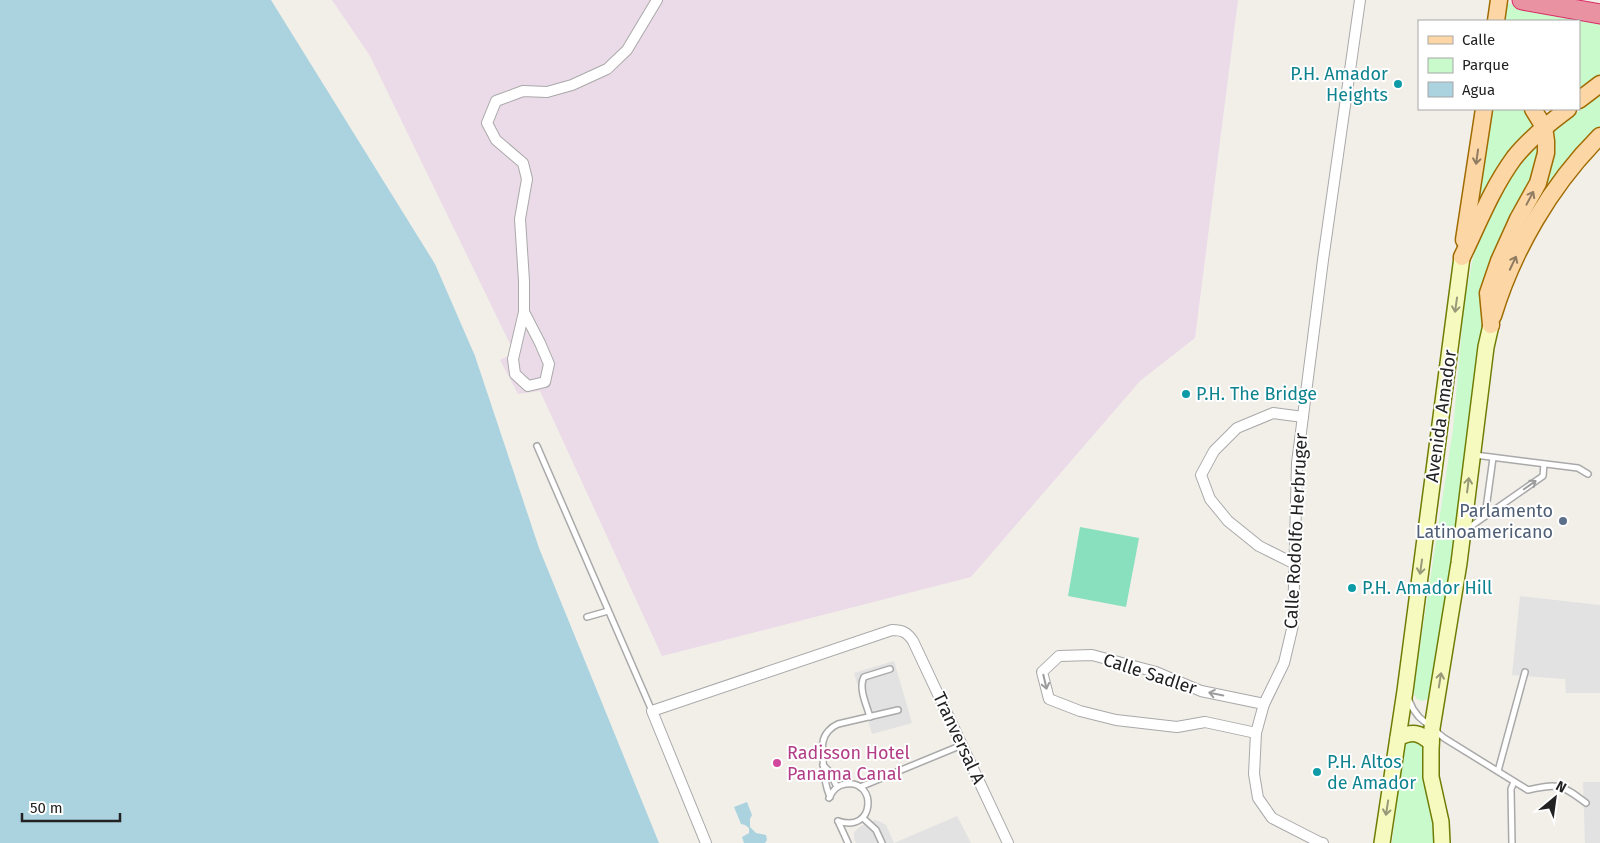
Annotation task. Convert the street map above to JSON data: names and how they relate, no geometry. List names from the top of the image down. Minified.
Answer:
{"streets":{"main road":["Avenida Amador"],"street":["Calle Rodolfo Herbruger","Calle Sadler","Tranversal A"]},"crossings":[["Calle Rodolfo Herbruger","Calle Sadler"]],"places":["P.H. Amador Heights","P.H. The Bridge","Parlamento Latinoamericano","P.H. Amador Hill","Radisson Hotel Panama Canal","P.H. Altos de Amador"],"legend":["Calle","Parque","Agua"],"scale_bar":"50 m","north":"top right"}
